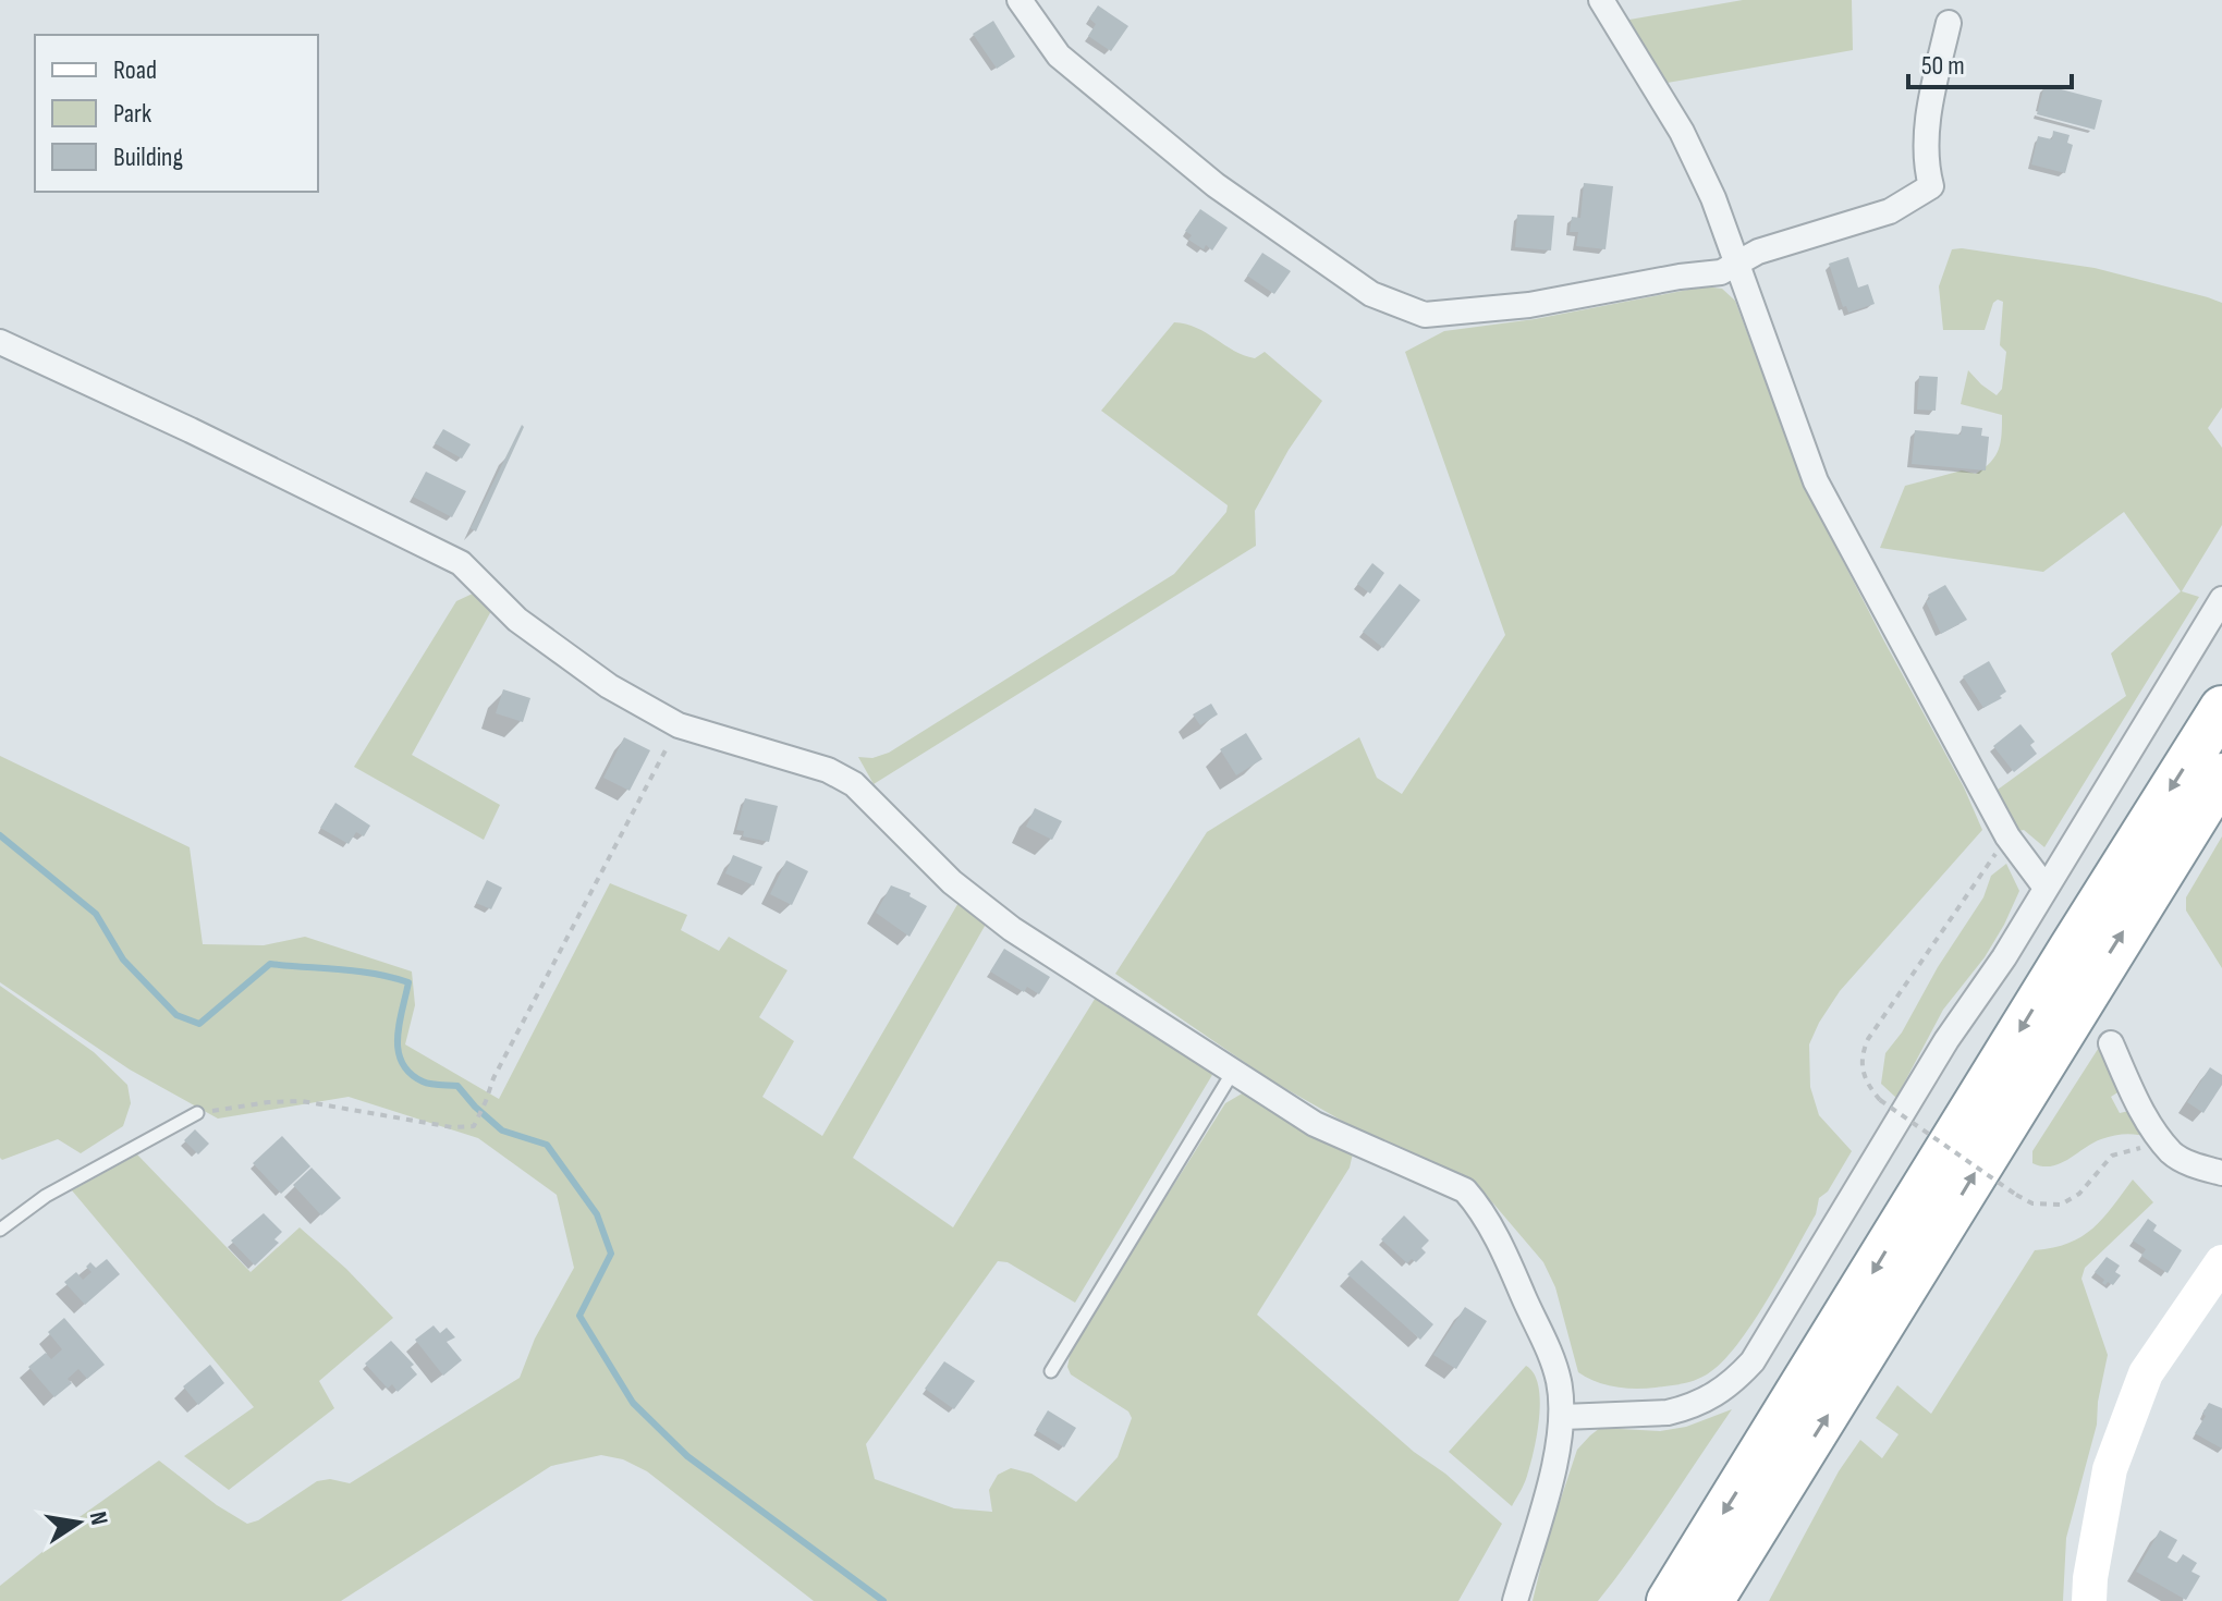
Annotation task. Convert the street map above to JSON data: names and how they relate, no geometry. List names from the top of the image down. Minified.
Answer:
{"legend":["Road","Park","Building"],"scale_bar":"50 m","north":"right"}
